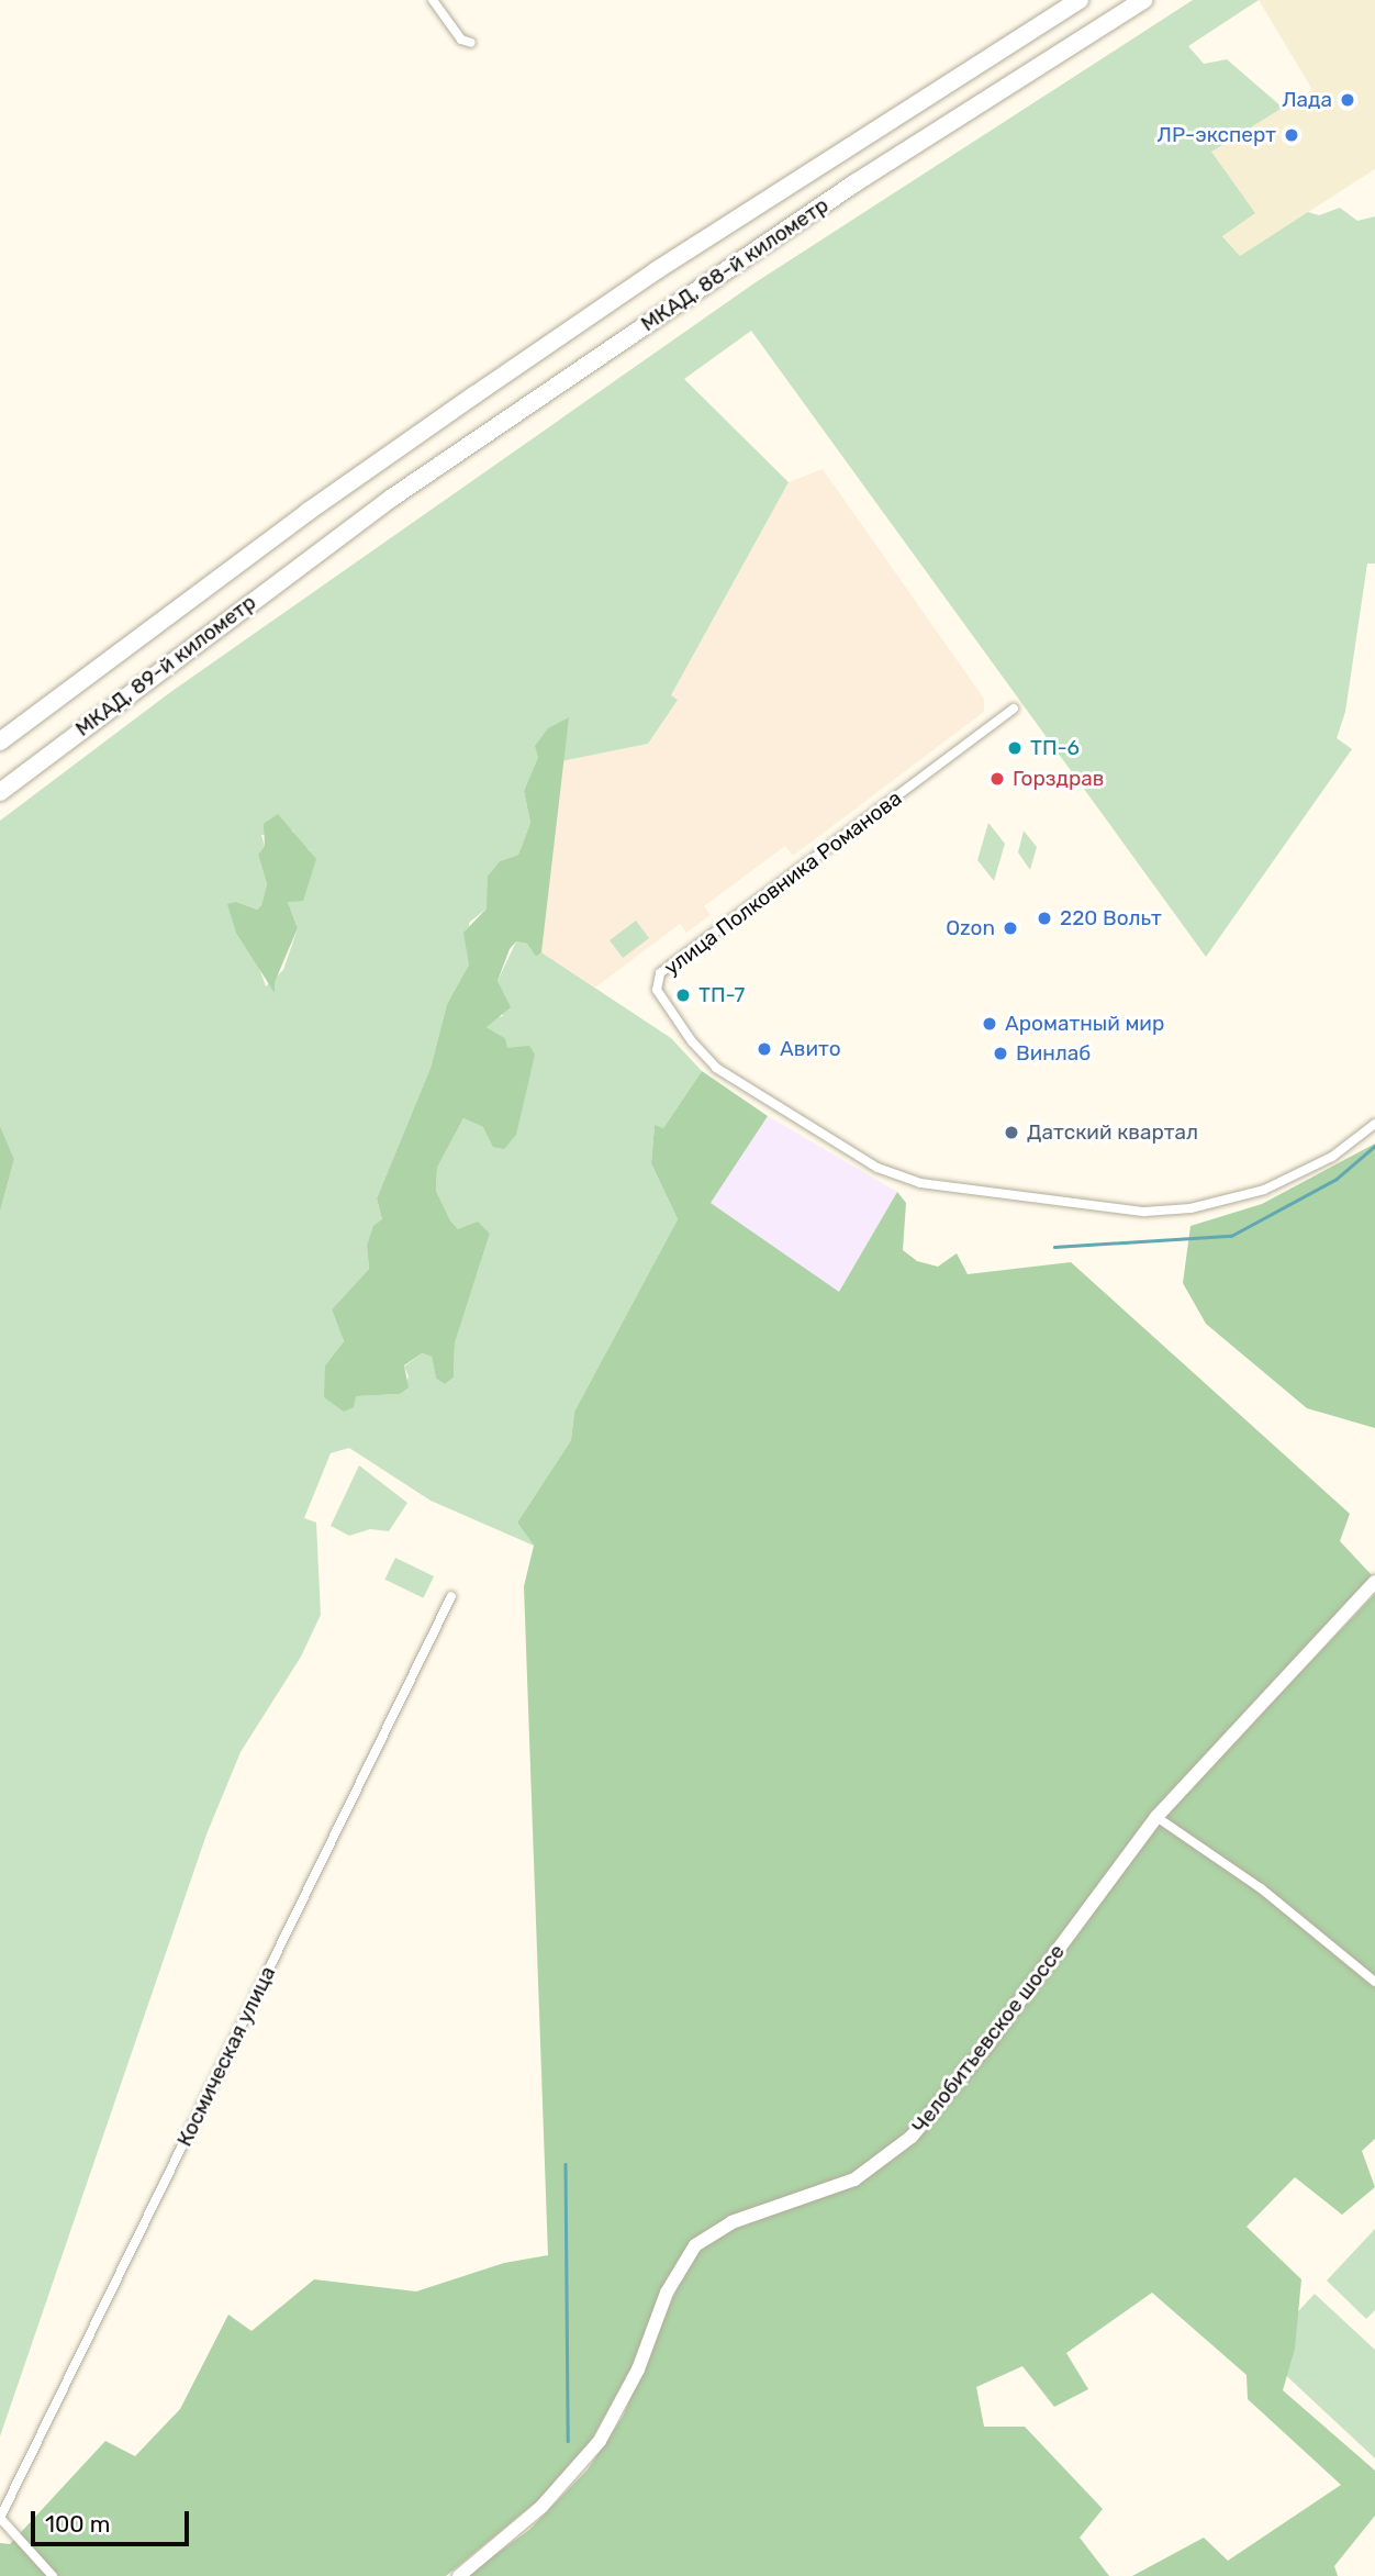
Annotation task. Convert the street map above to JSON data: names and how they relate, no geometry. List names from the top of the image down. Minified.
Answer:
{"streets":{"highway":["МКАД, 88-й километр","МКАД, 89-й километр"],"street":["улица Полковника Романова","Челобитьевское шоссе","Космическая улица"]},"crossings":[["МКАД, 88-й километр","МКАД, 89-й километр"]],"places":["Лада","ЛР-эксперт","ТП-6","Горздрав","220 Вольт","Ozon","ТП-7","Ароматный мир","Авито","Винлаб","Датский квартал"],"scale_bar":"100 m"}
